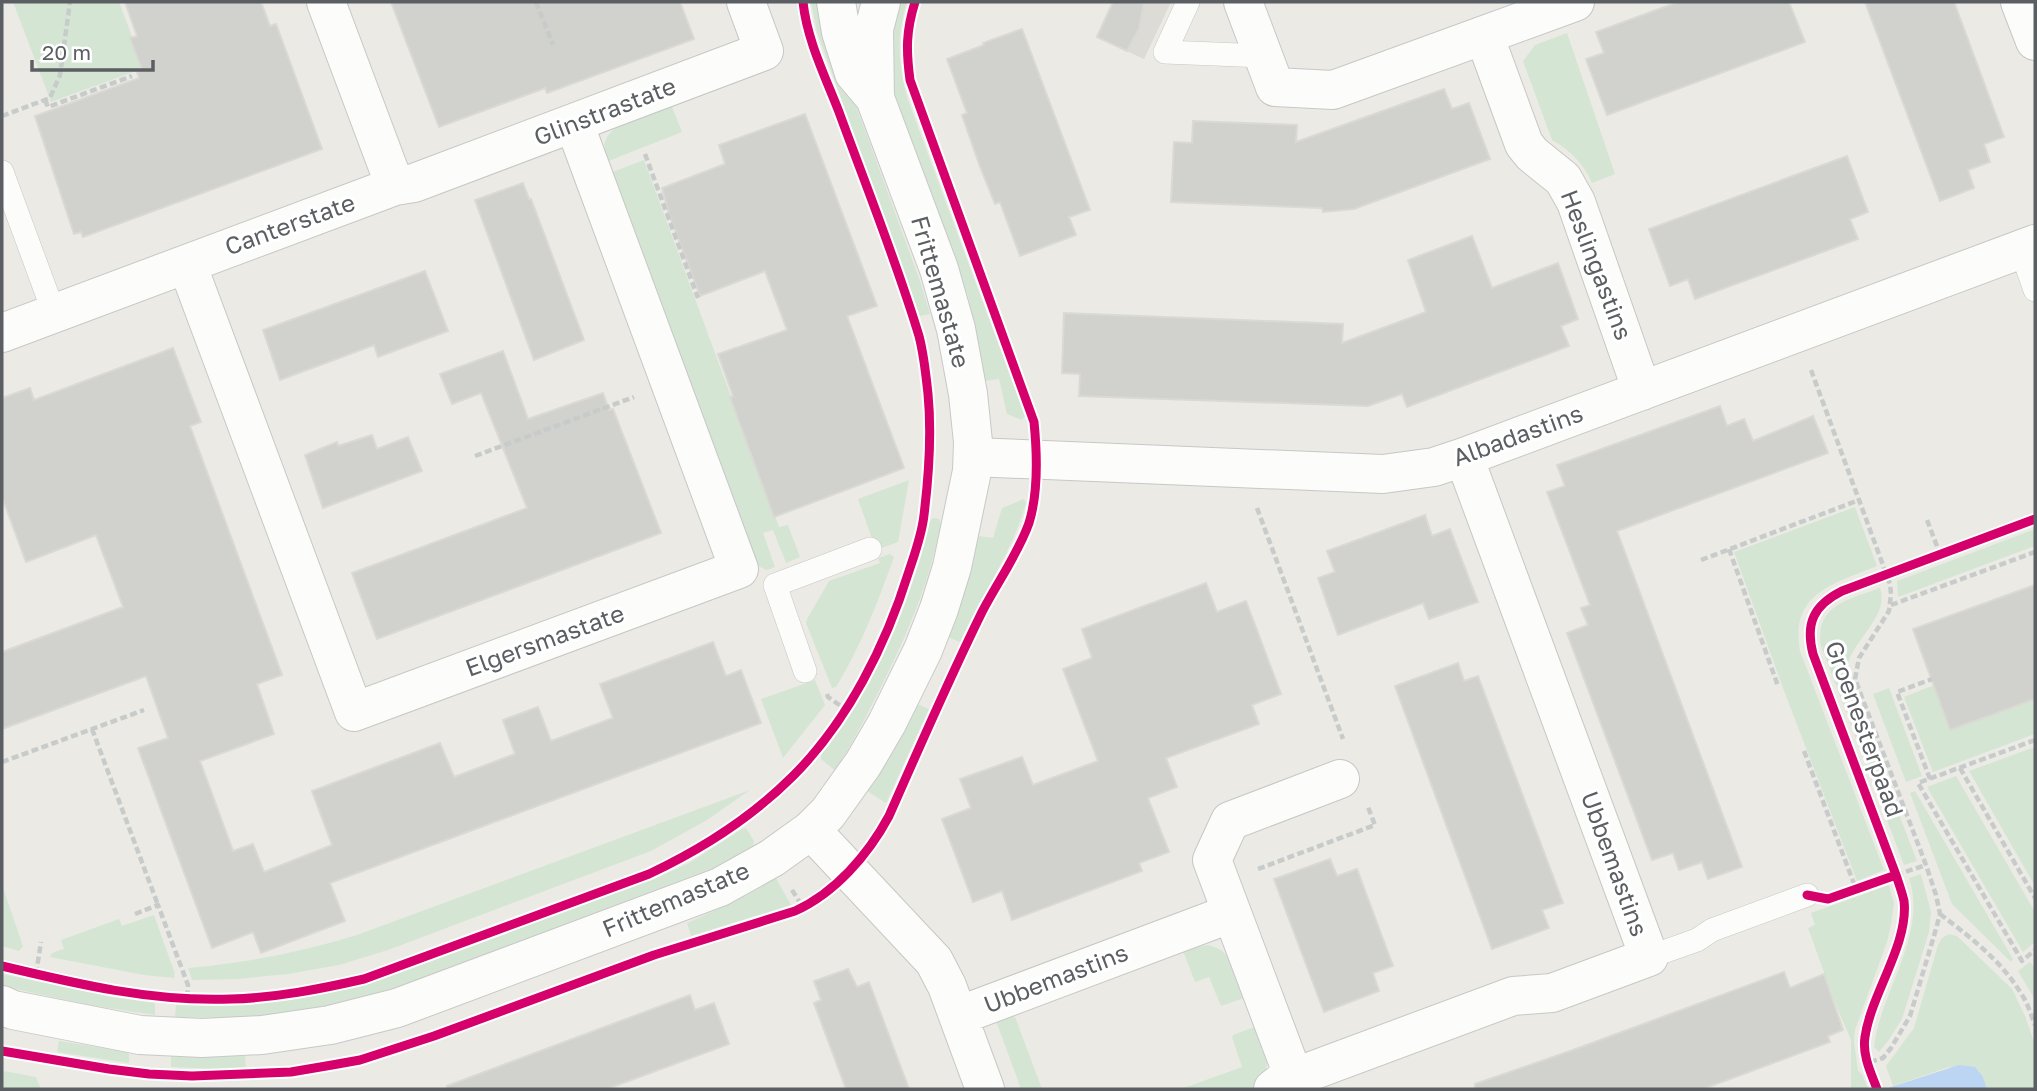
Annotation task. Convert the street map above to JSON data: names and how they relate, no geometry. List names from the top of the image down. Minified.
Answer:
{"streets":{"street":["Glinstrastate","Canterstate","Heslingastins","Frittemastate","Albadastins","Elgersmastate","Ubbemastins"],"cycle path":["Groenesterpaad"]},"crossings":[["Glinstrastate","Canterstate"],["Canterstate","Elgersmastate"],["Heslingastins","Albadastins"],["Frittemastate","Albadastins"],["Albadastins","Ubbemastins"]],"scale_bar":"20 m"}
